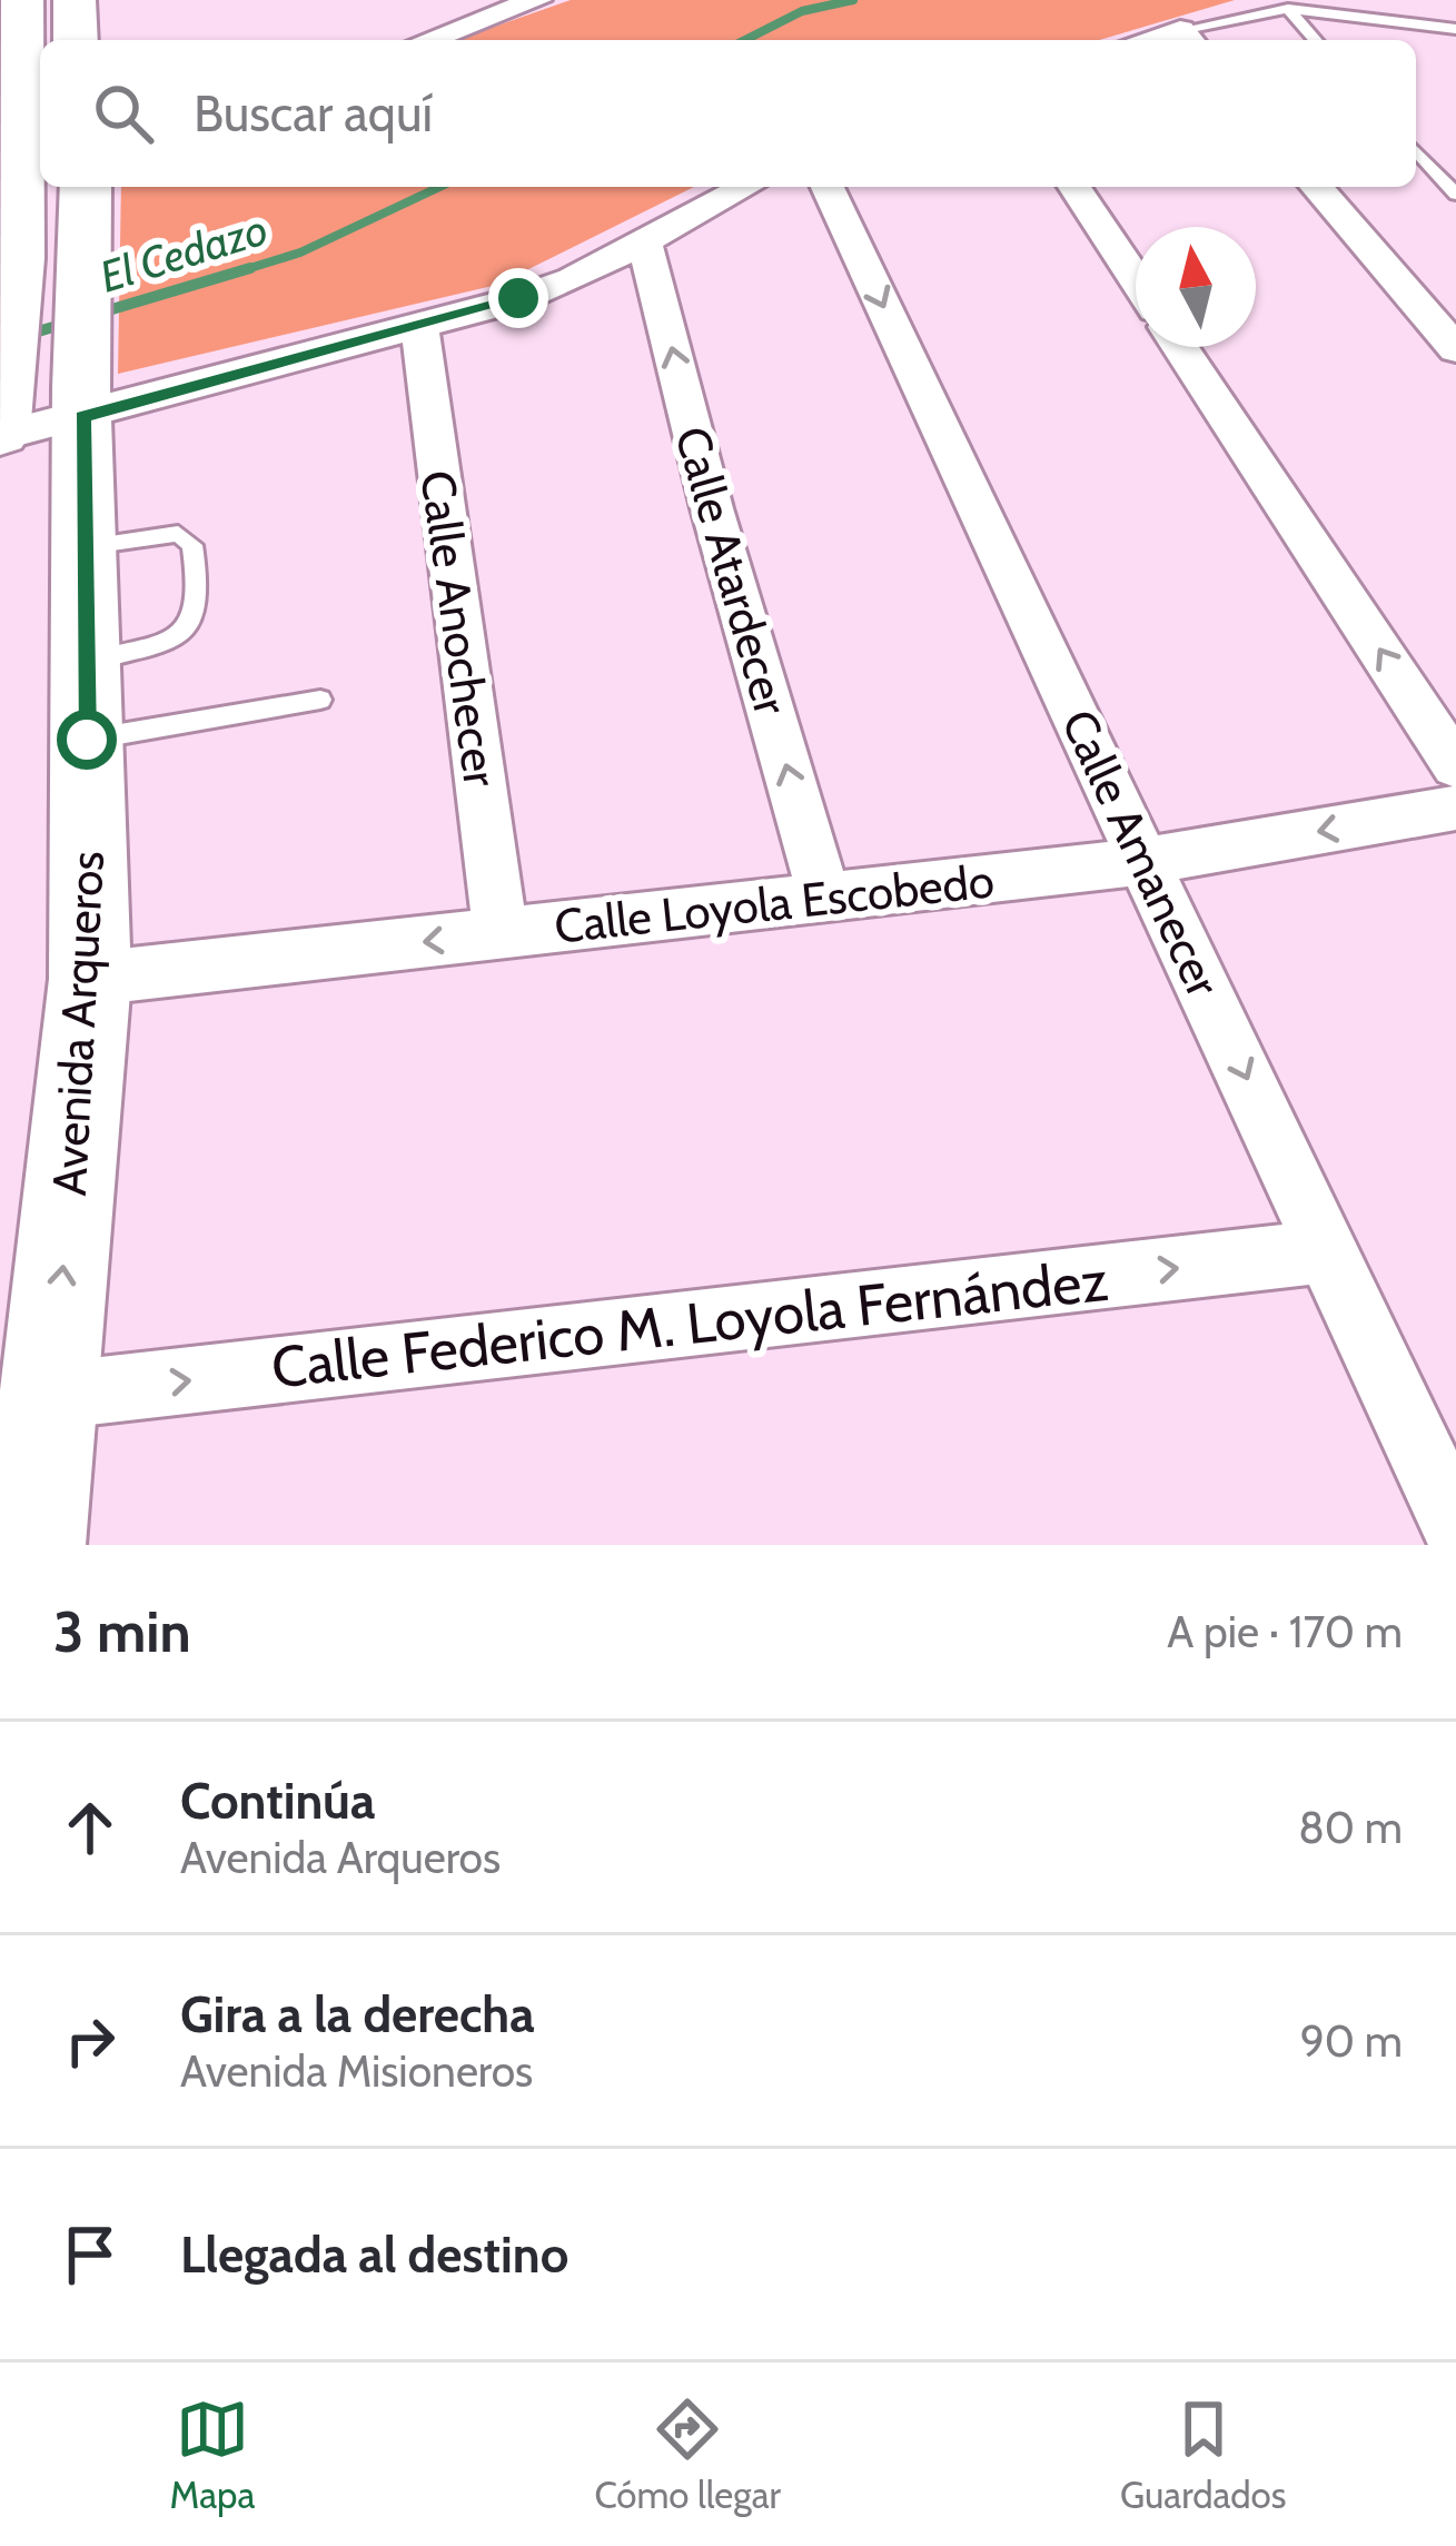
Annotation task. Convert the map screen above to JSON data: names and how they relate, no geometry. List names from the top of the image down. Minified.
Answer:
{"streets":{"main road":["Avenida Arqueros"],"street":["Calle Atardecer","Calle Anochecer","Calle Amanecer","Calle Loyola Escobedo","Calle Federico M. Loyola Fernández"]},"crossings":[["Calle Atardecer","Calle Loyola Escobedo"],["Calle Anochecer","Calle Loyola Escobedo"],["Calle Amanecer","Calle Loyola Escobedo"],["Calle Amanecer","Calle Federico M. Loyola Fernández"],["Calle Loyola Escobedo","Avenida Arqueros"],["Avenida Arqueros","Calle Federico M. Loyola Fernández"]],"one_way":["Calle Atardecer","Calle Loyola Escobedo","Calle Federico M. Loyola Fernández"],"water":["El Cedazo"],"north":"top","page":{"search":"Buscar aquí","heading":["3 min","A pie · 170 m"],"list":[["Continúa","Avenida Arqueros","80 m"],["Gira a la derecha","Avenida Misioneros","90 m"],"Llegada al destino"],"nav":["Mapa","Cómo llegar","Guardados"]}}
